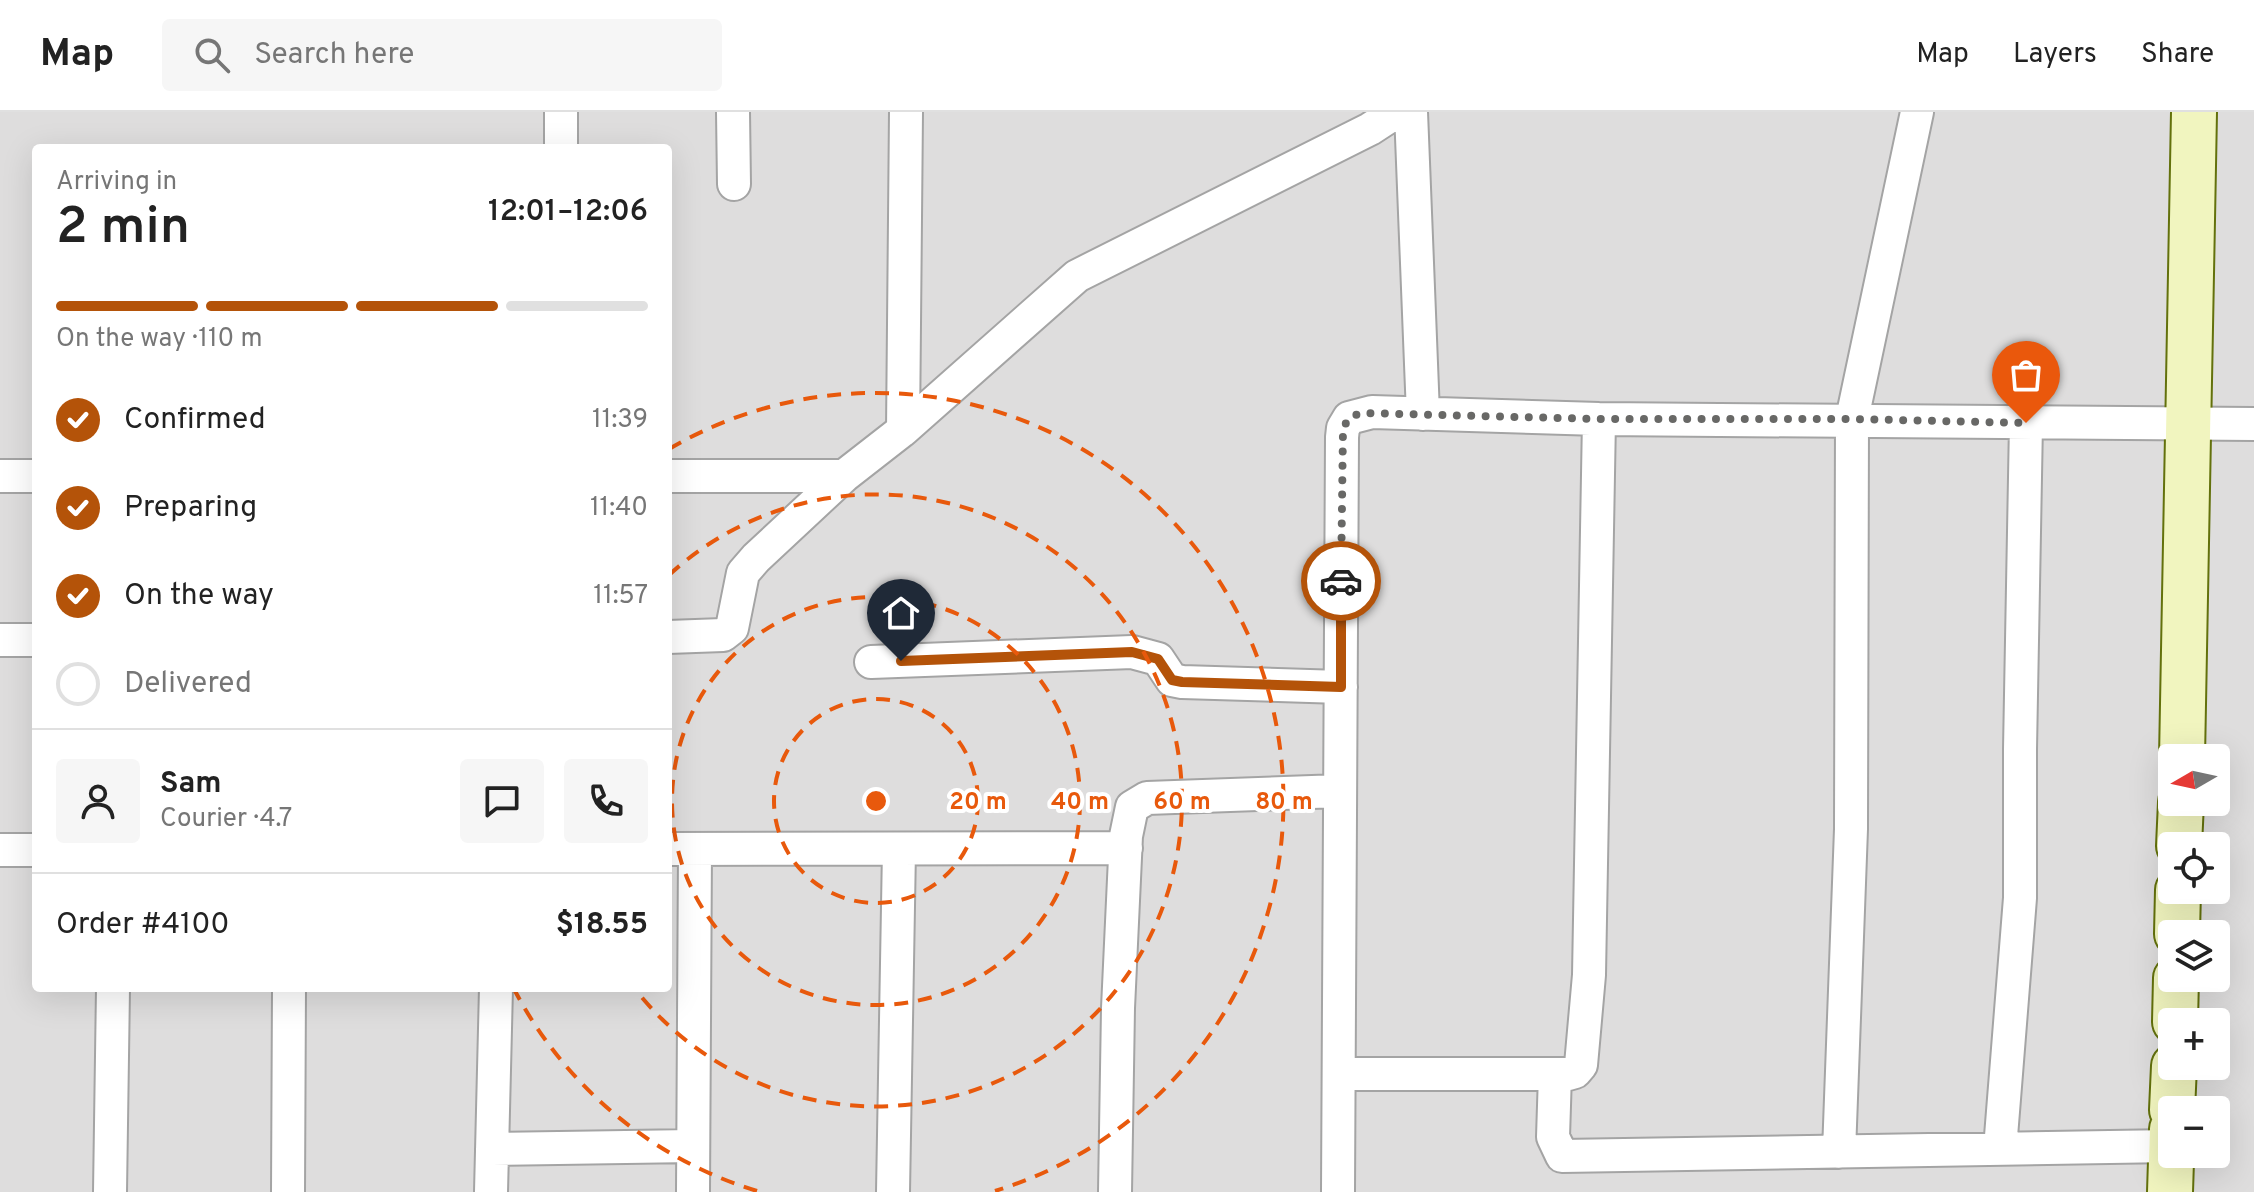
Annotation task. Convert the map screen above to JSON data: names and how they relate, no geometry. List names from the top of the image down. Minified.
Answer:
{"north":"left","page":{"header":"Map","search":"Search here","nav":["Map","Layers","Share"],"heading":["2 min","Arriving in","12:01–12:06"],"panel":["Sam","Courier · 4.7","Order #4100","$18.55"],"bar":"On the way · 110 m","list":[["Confirmed","11:39"],["Preparing","11:40"],["On the way","11:57"],"Delivered"],"map_buttons":["+","−"]},"rings":["20 m","40 m","60 m","80 m"]}
